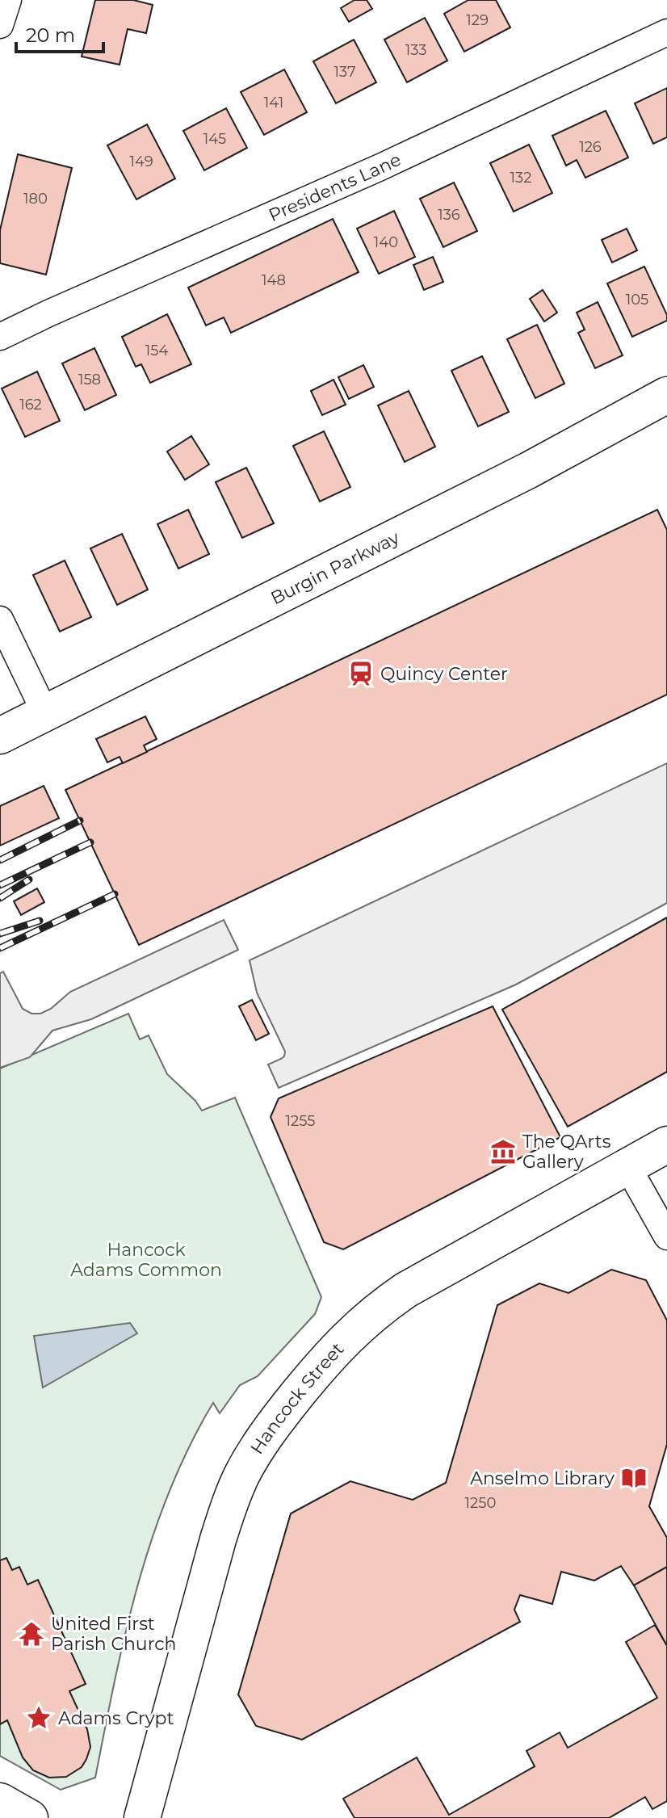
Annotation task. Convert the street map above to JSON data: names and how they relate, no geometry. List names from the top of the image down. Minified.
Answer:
{"streets":{"main road":["Burgin Parkway","Hancock Street"],"street":["Presidents Lane"]},"parks":["Hancock Adams Common"],"places":{"station":["Quincy Center"],"museum":["The QArts Gallery"],"library":["Anselmo Library"],"temple":["United First Parish Church"],"place":["Adams Crypt"]},"house_numbers":["129","133","137","141","145","126","149","132","180","136","140","148","105","154","158","162","1255","1250"],"scale_bar":"20 m"}
